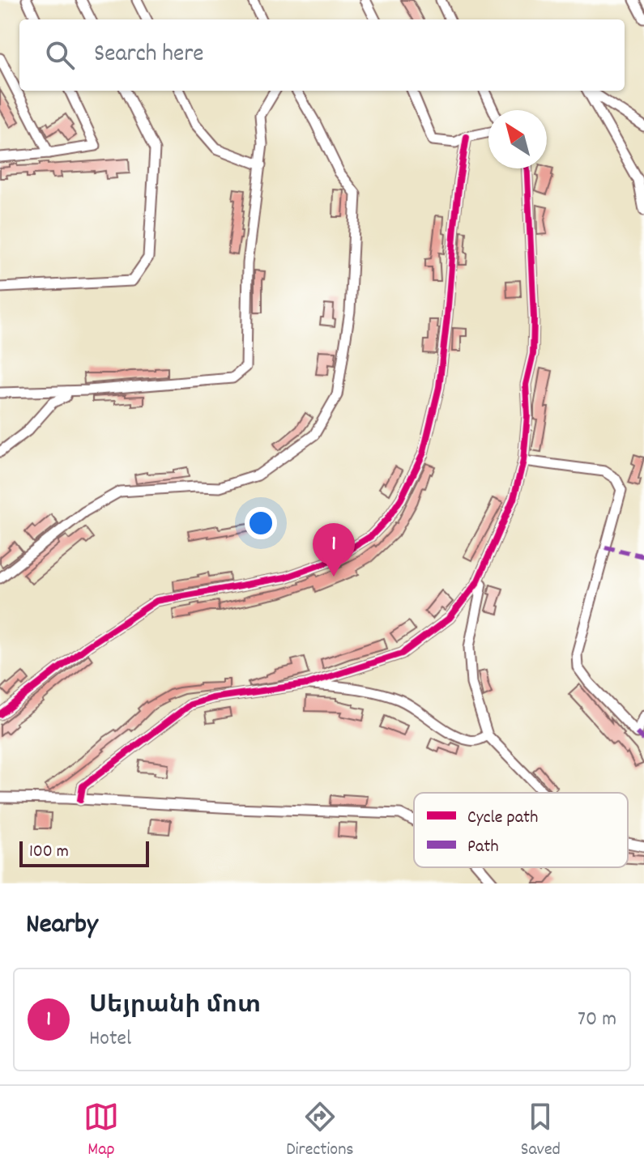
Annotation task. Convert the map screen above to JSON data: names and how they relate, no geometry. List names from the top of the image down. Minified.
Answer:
{"legend":["Cycle path","Path"],"scale_bar":"100 m","north":"top left","page":{"search":"Search here","pins":"1","scale":"100 m","heading":"Nearby","list":[{"mark":"1","name":"Սեյրանի մոտ","note":"Hotel","value":"70 m"}],"nav":["Map","Directions","Saved"]}}
